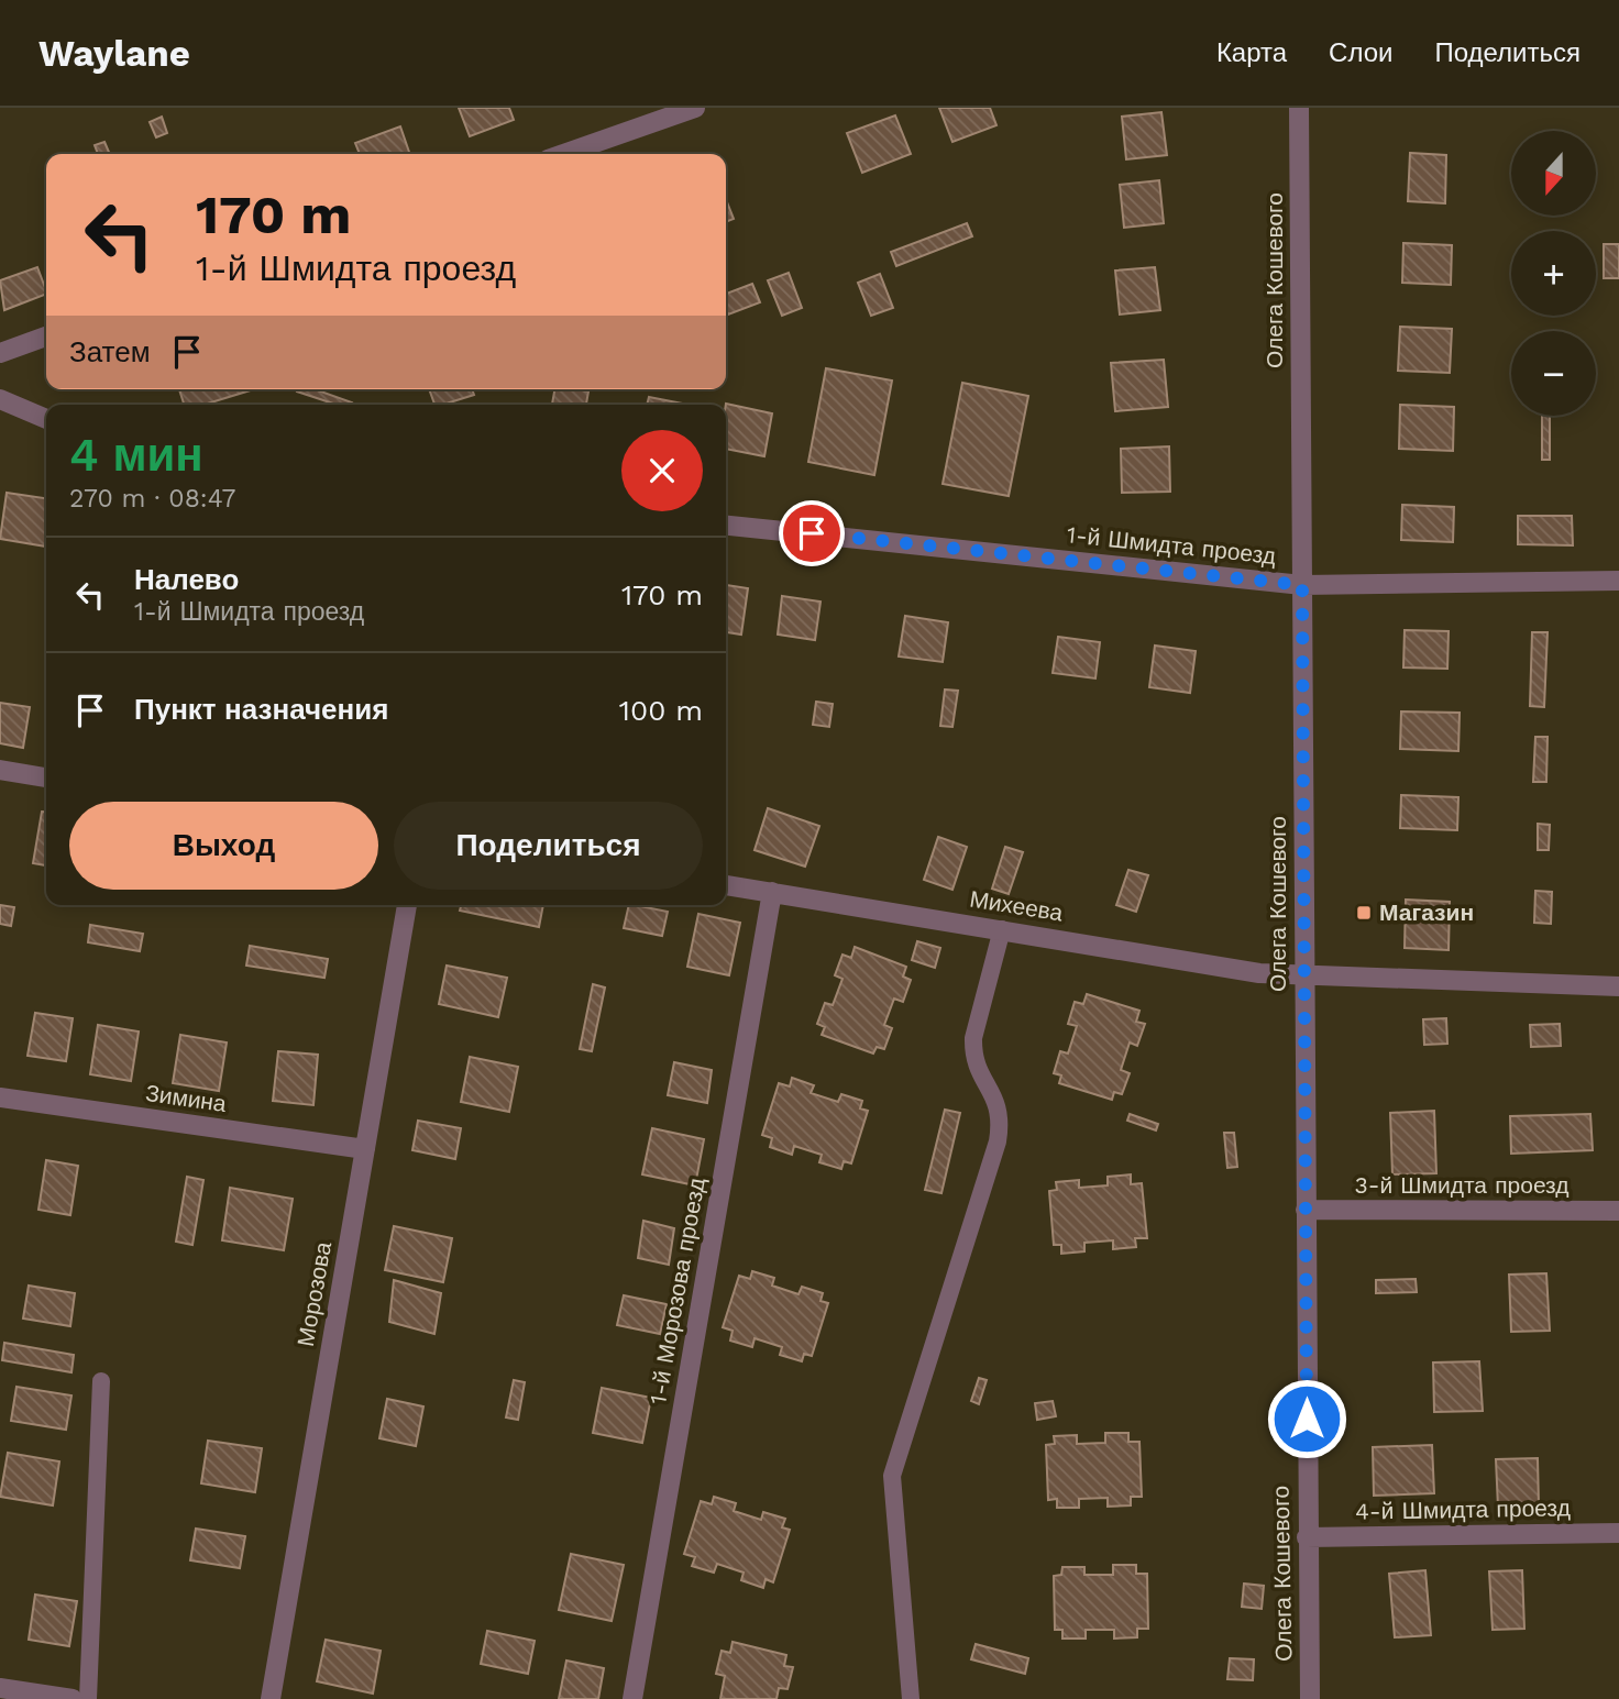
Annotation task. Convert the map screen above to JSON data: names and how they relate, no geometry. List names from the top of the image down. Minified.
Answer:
{"streets":{"street":["Олега Кошевого","1-й Шмидта проезд","Михеева","Зимина","3-й Шмидта проезд","1-й Морозова проезд","Морозова","4-й Шмидта проезд"]},"crossings":[["Олега Кошевого","1-й Шмидта проезд"],["Олега Кошевого","Михеева"],["Олега Кошевого","3-й Шмидта проезд"],["Олега Кошевого","4-й Шмидта проезд"],["Михеева","1-й Морозова проезд"],["Зимина","Морозова"]],"places":{"transit":["Магазин"]},"north":"bottom","page":{"header":"Waylane","nav":["Карта","Слои","Поделиться"],"map_buttons":["+","−"],"turn":["170 m","1-й Шмидта проезд"],"then":"Затем","heading":["4 мин","270 m · 08:47"],"list":[{"name":"Налево","note":"1-й Шмидта проезд","value":"170 m"},{"name":"Пункт назначения","value":"100 m"}],"buttons":["Выход","Поделиться"]}}
